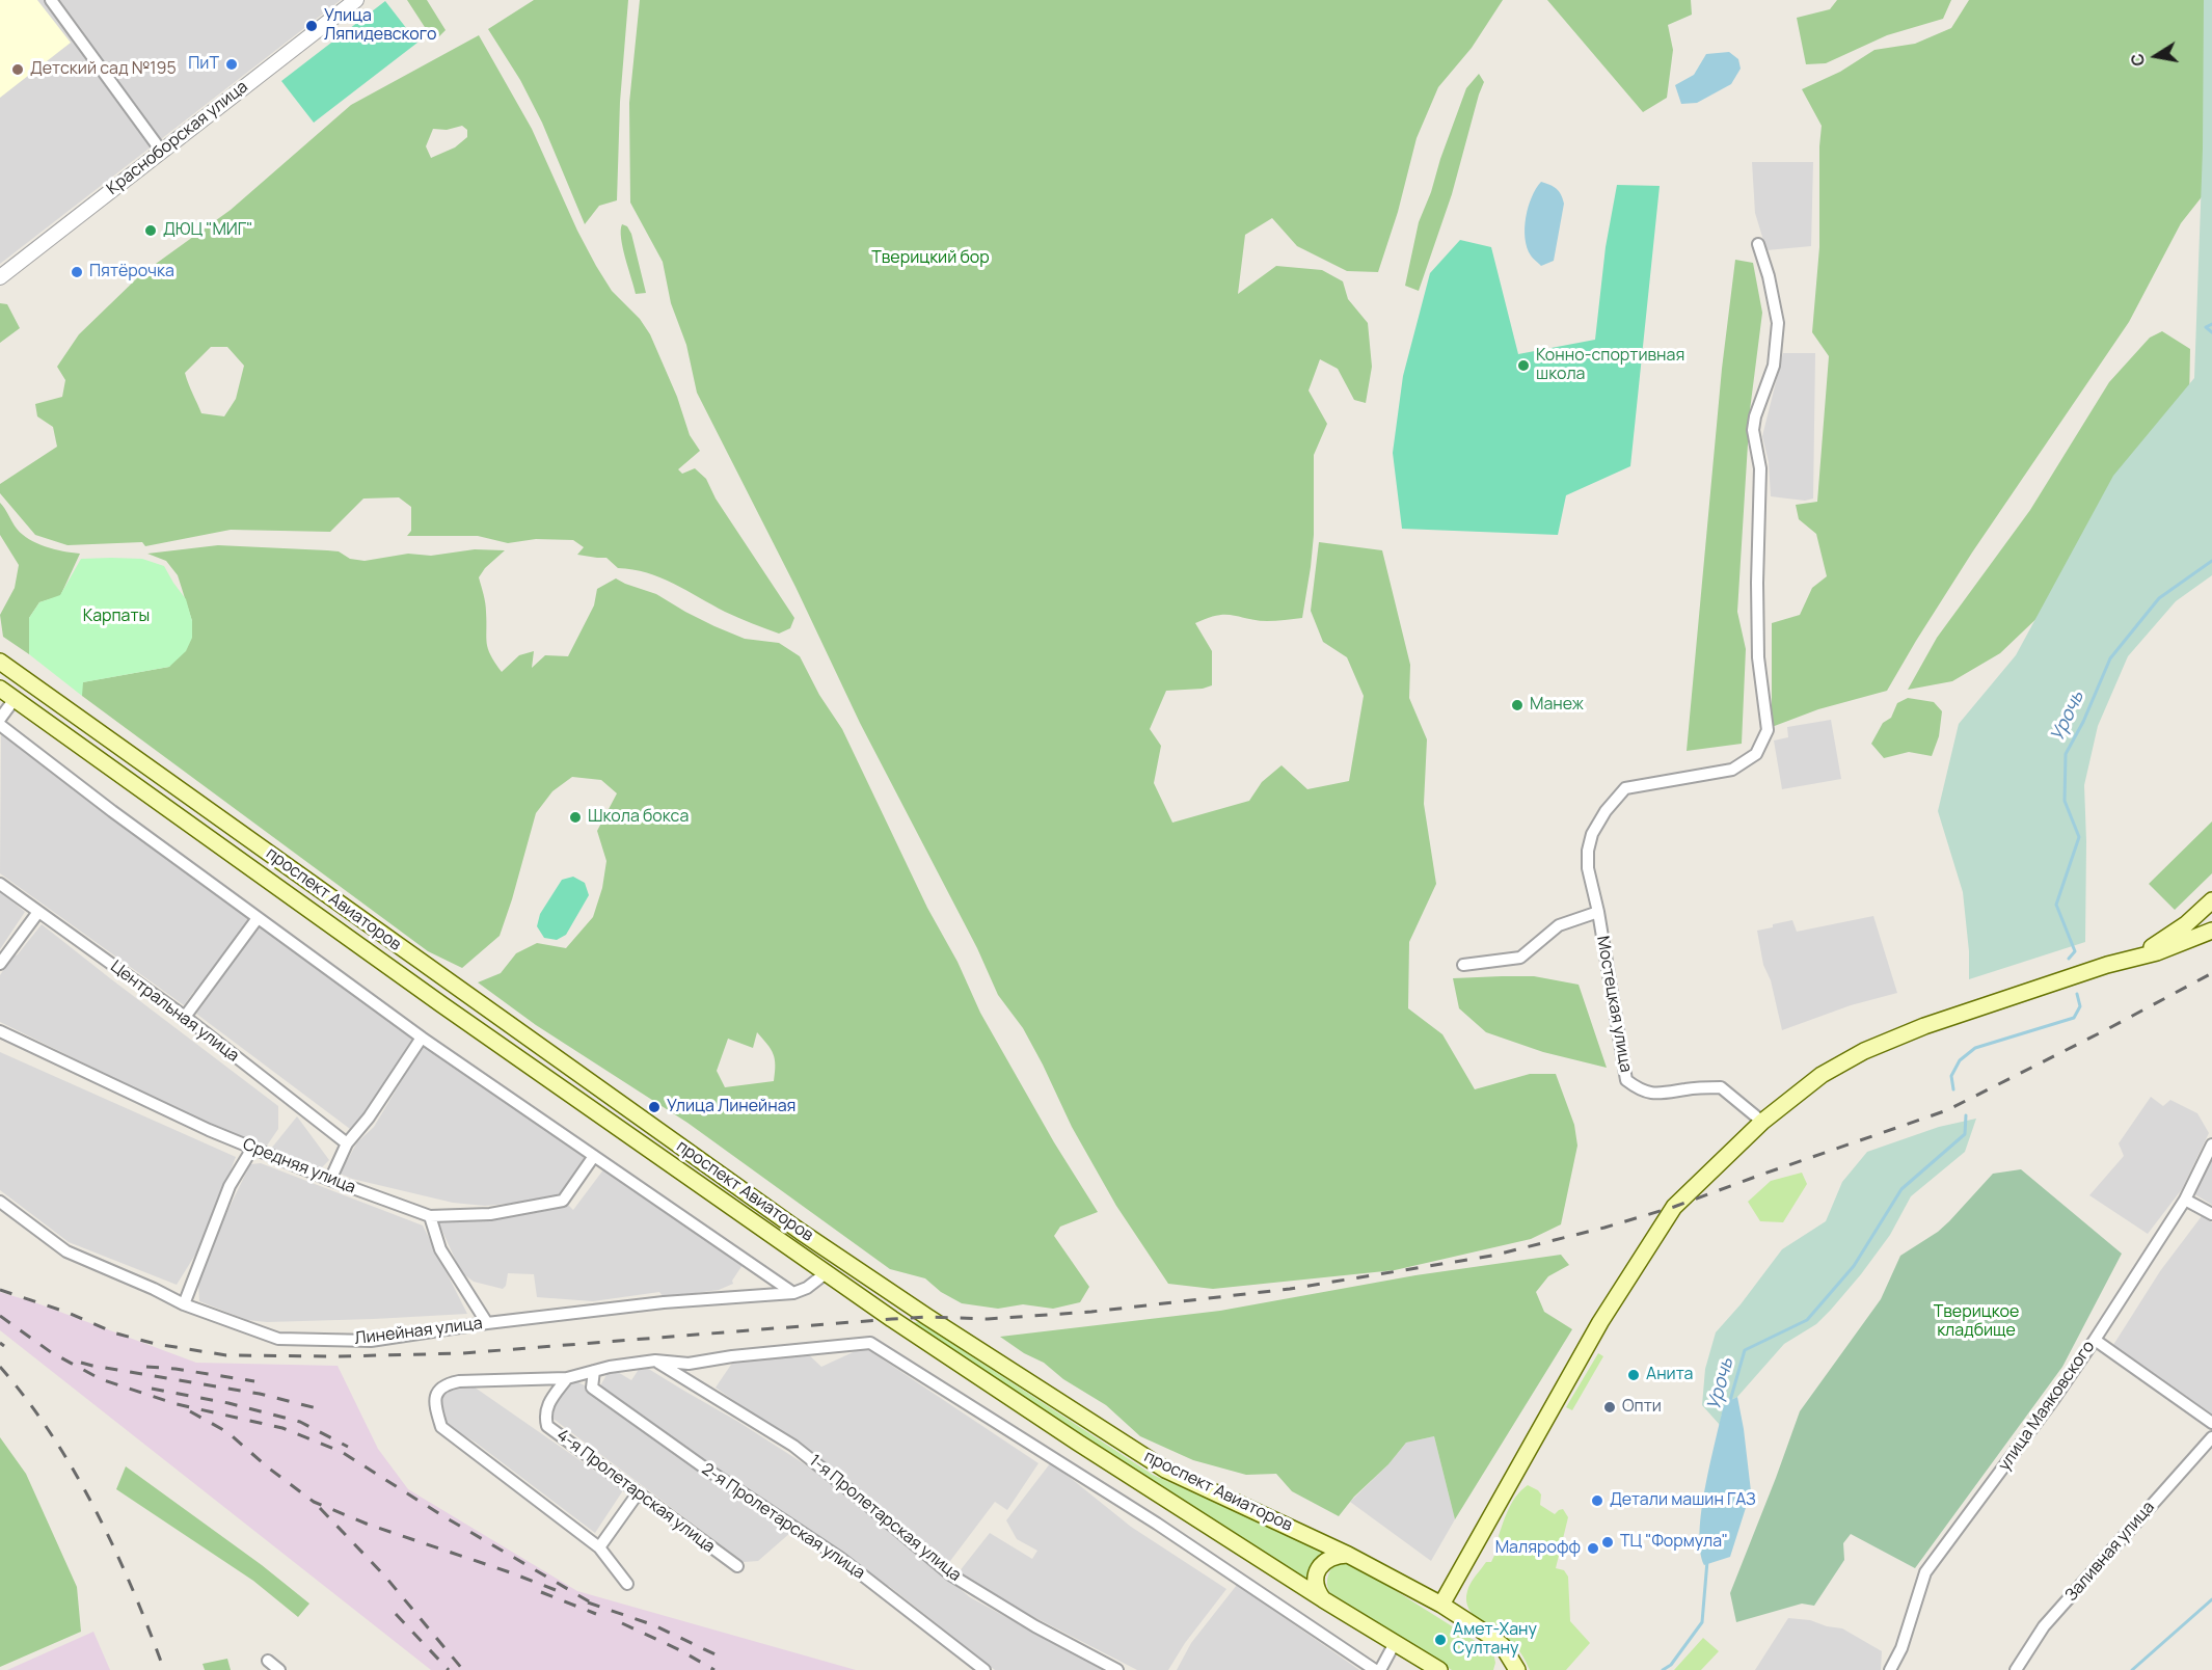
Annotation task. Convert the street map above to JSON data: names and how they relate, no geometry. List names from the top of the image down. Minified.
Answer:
{"streets":{"main road":["проспект Авиаторов"],"street":["Красноборская улица","Мостецкая улица","Центральная улица","Средняя улица","Линейная улица","улица Маяковского","4-я Пролетарская улица","1-я Пролетарская улица","2-я Пролетарская улица","Заливная улица"]},"crossings":[["проспект Авиаторов","Линейная улица"]],"water":["Урочь"],"parks":["Тверицкий бор","Карпаты","Тверицкое кладбище"],"places":["Улица Ляпидевского","ПиТ","Детский сад №195","ДЮЦ \"МИГ\"","Пятёрочка","Конно-спортивная школа","Манеж","Школа бокса","Улица Линейная","Анита","Опти","Детали машин ГАЗ","ТЦ \"Формула\"","Малярофф","Амет-Хану Султану"],"north":"left"}
